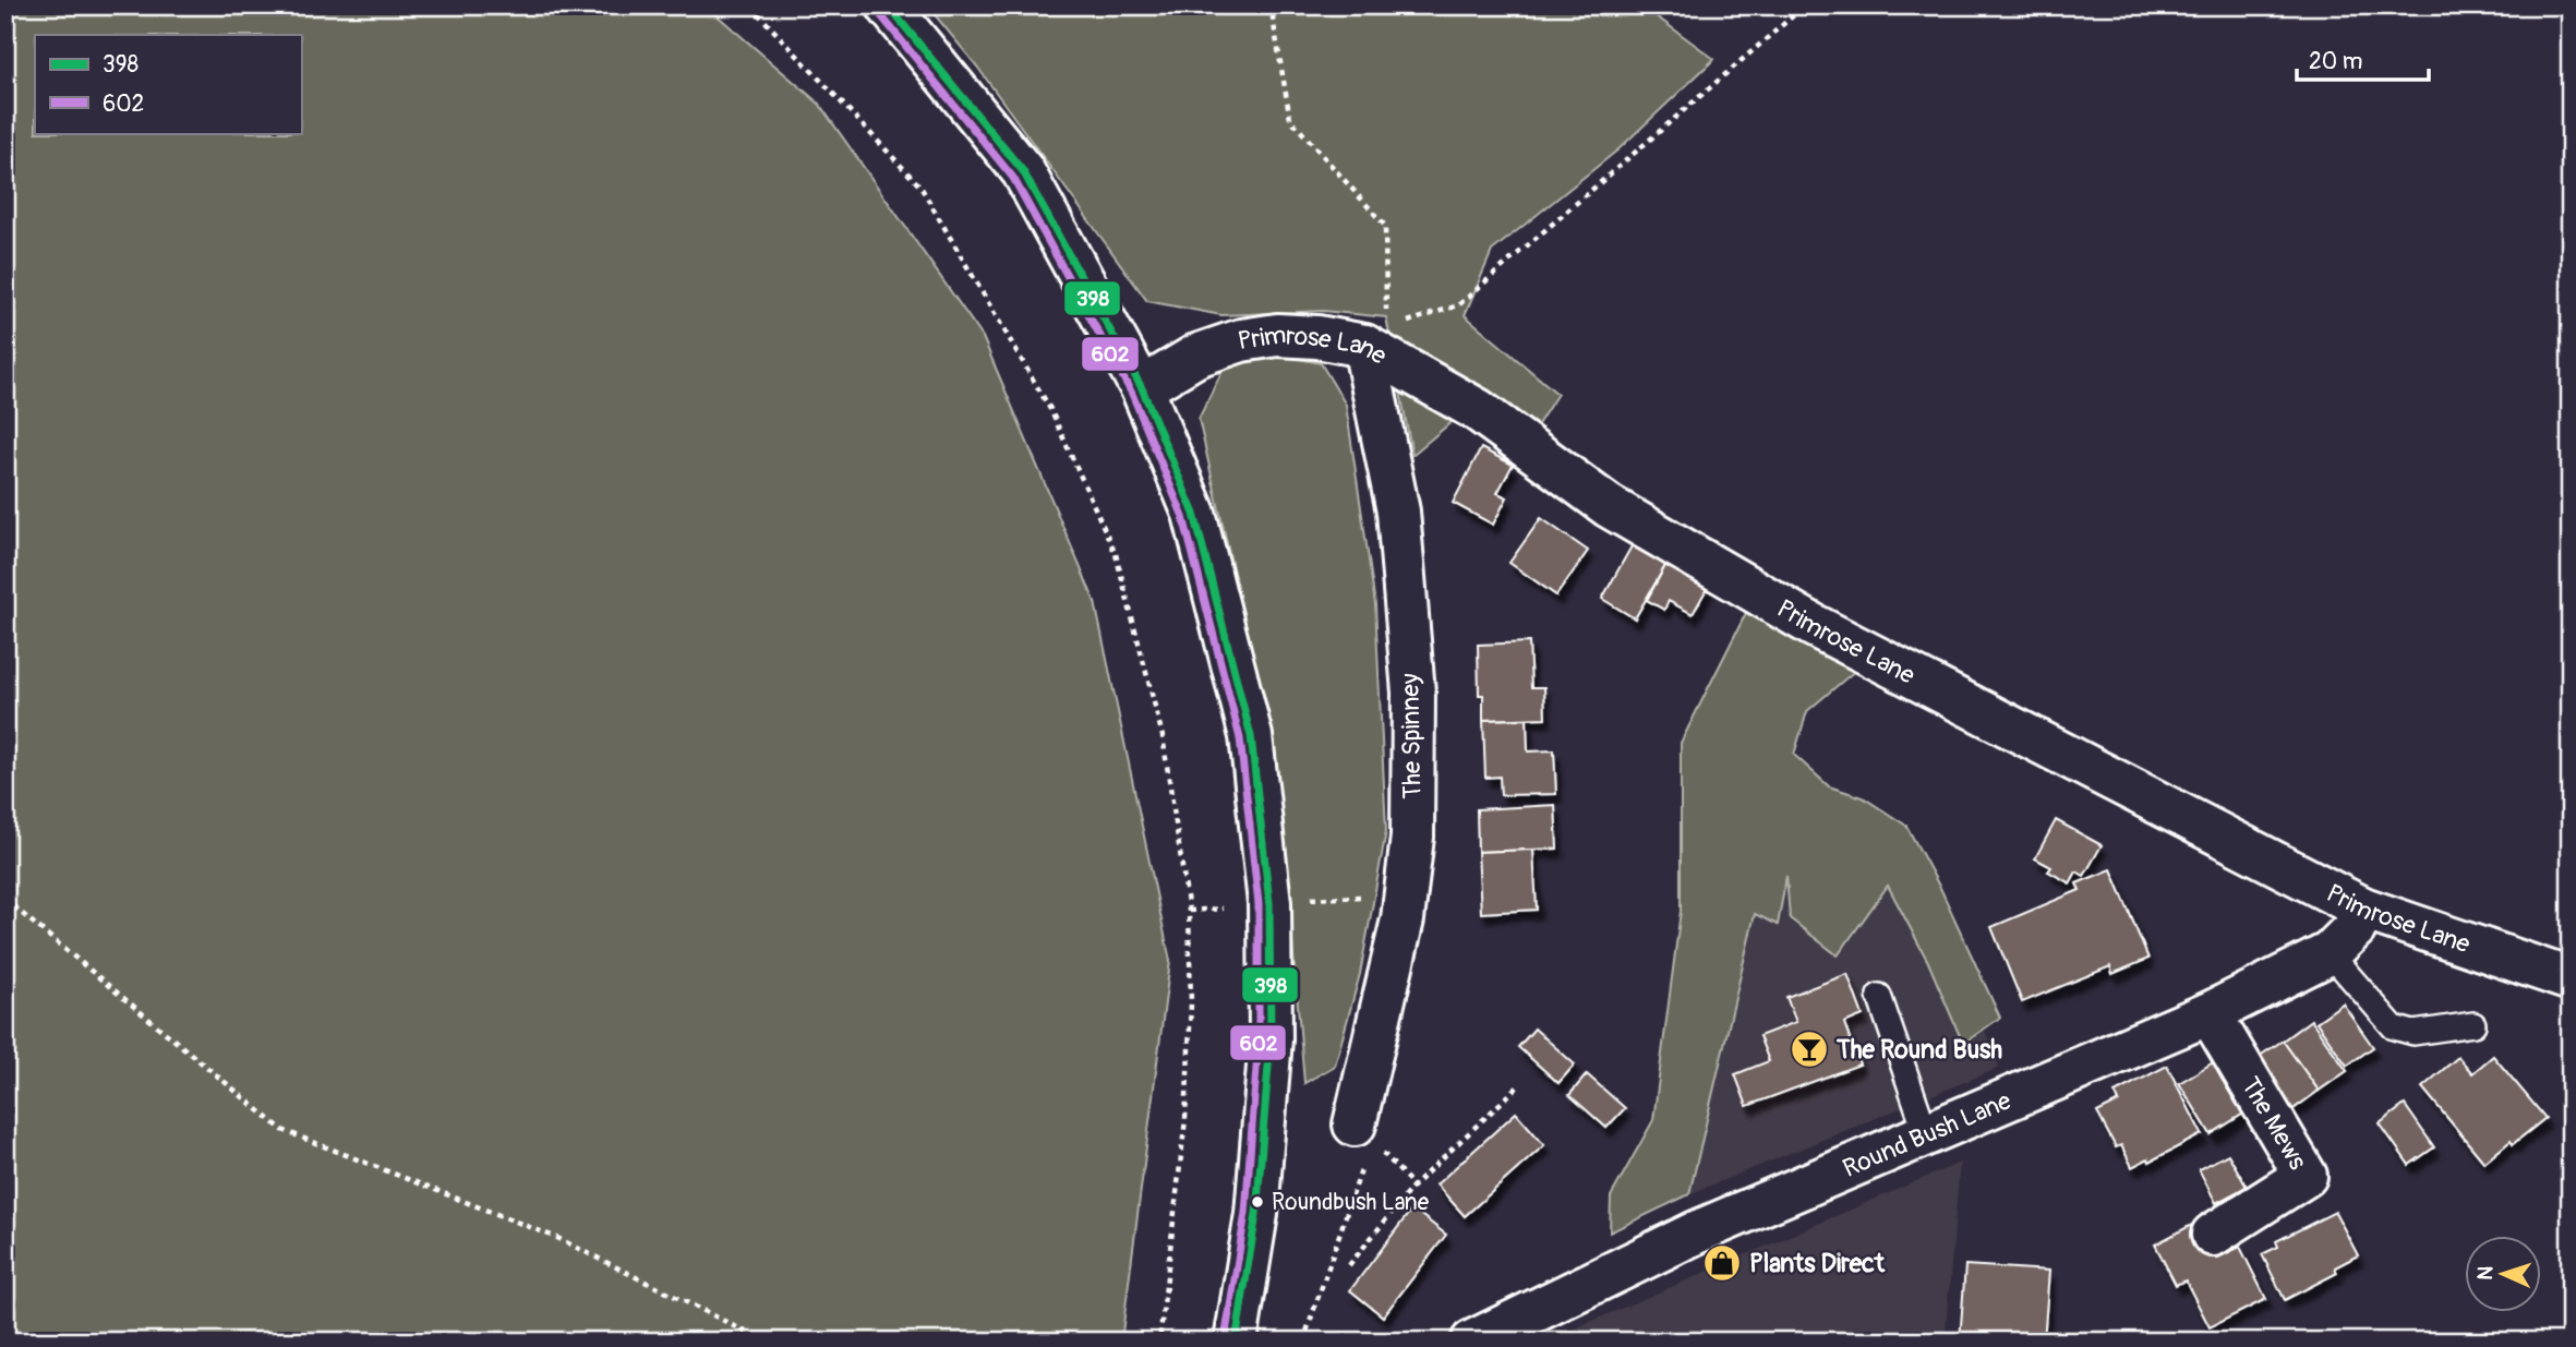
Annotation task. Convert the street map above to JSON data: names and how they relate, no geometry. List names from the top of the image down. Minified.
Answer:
{"streets":{"street":["Primrose Lane","The Spinney","The Mews","Round Bush Lane"]},"crossings":[["Primrose Lane","The Spinney"],["Primrose Lane","Round Bush Lane"],["The Mews","Round Bush Lane"]],"places":{"bar":["The Round Bush"],"other":["Roundbush Lane"],"shop":["Plants Direct"]},"lines":["transit line 398","transit line 602"],"legend":["398","602"],"scale_bar":"20 m","north":"left"}
